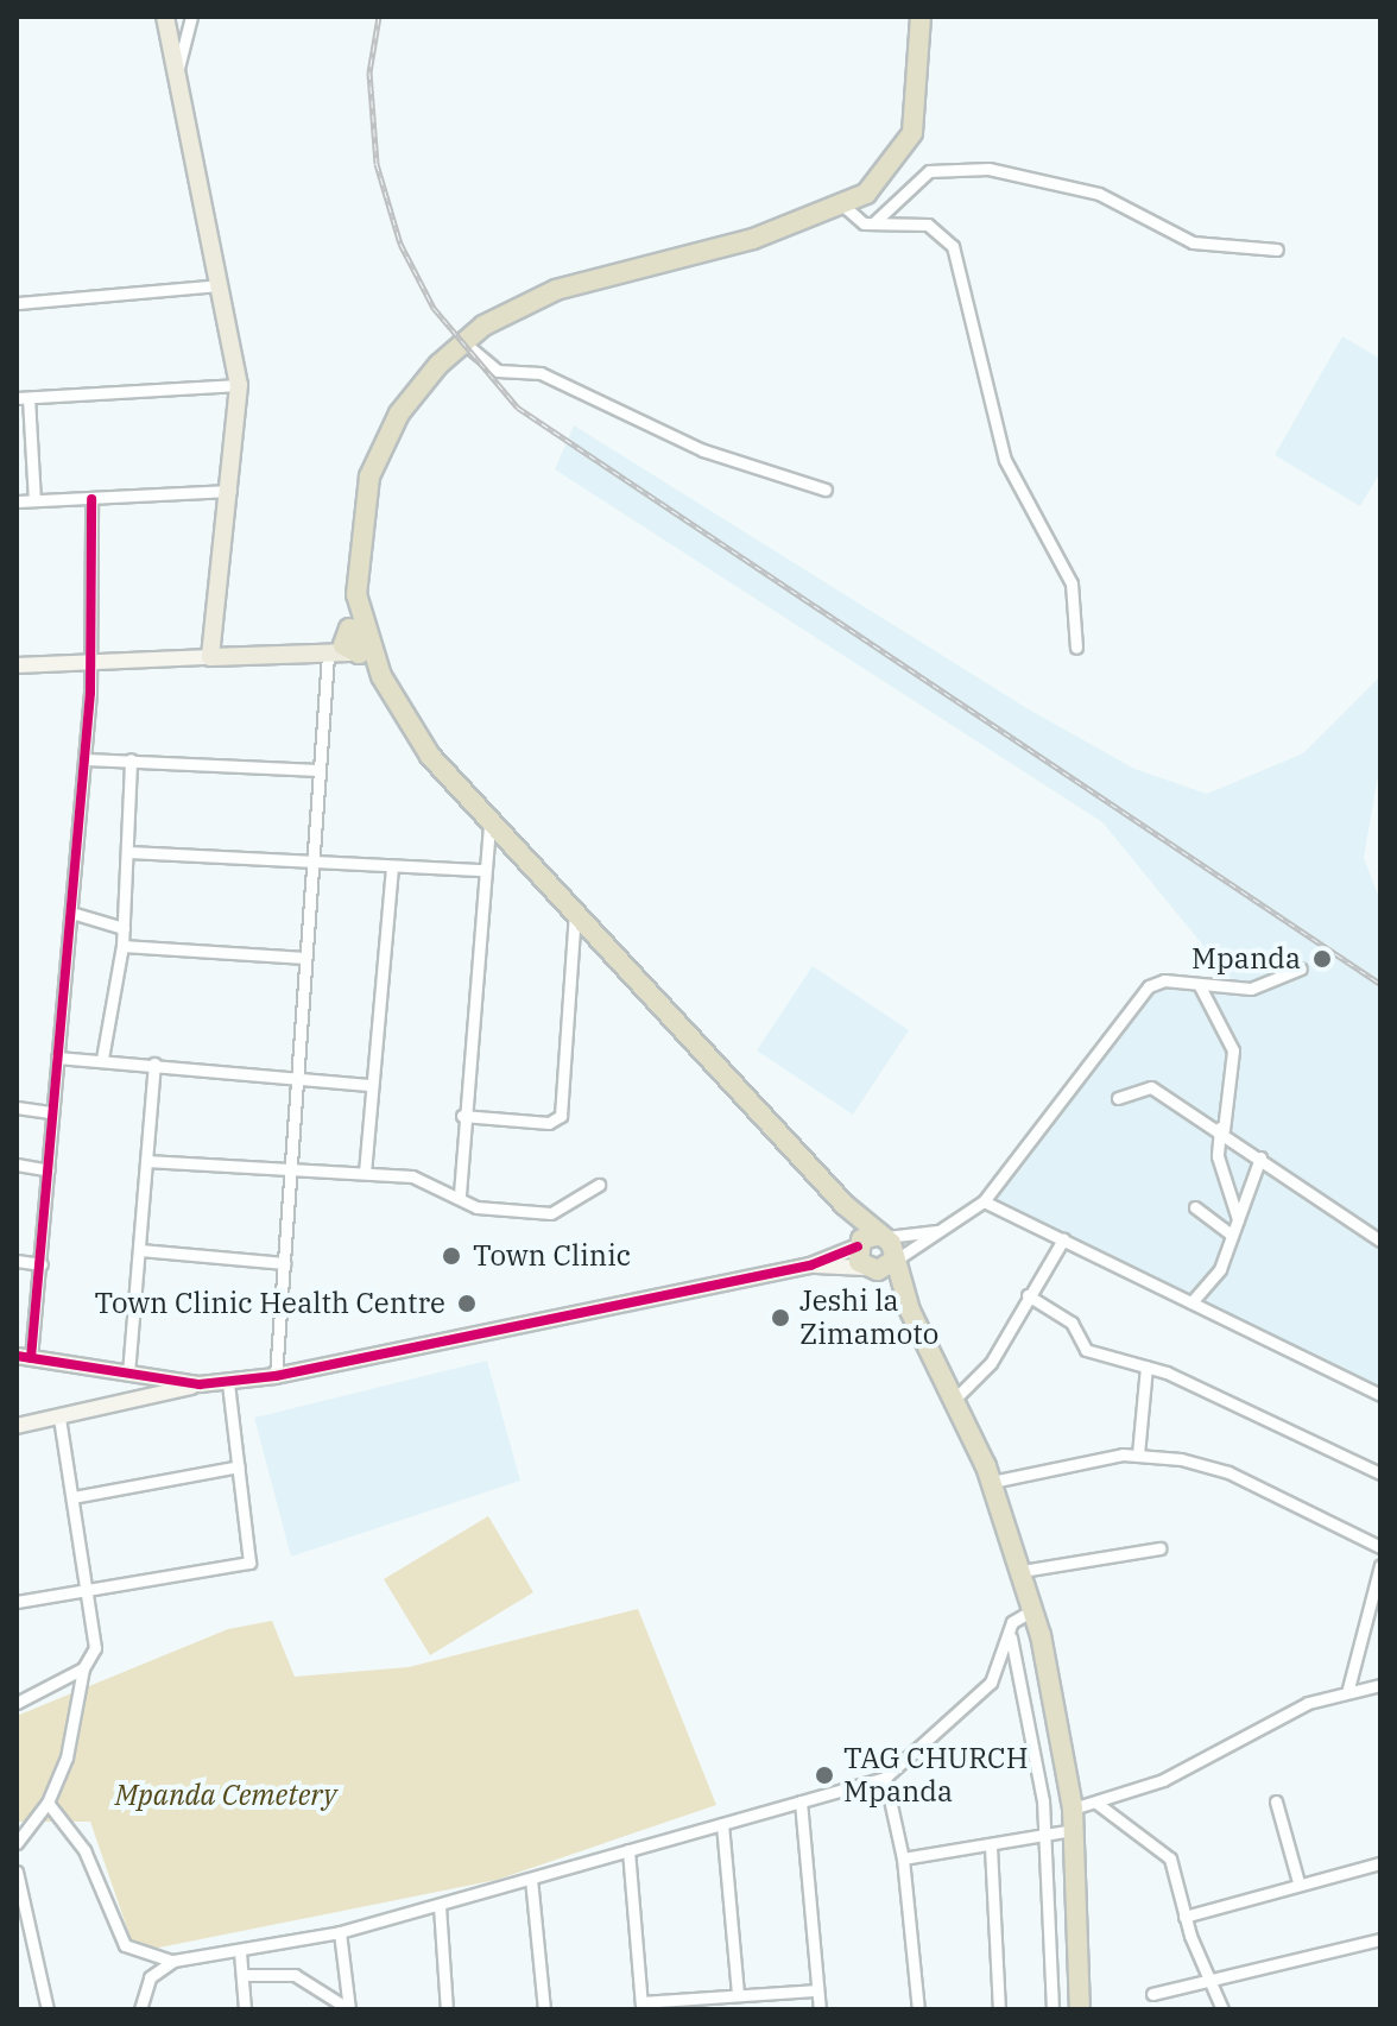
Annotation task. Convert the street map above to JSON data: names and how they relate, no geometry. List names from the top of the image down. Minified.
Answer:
{"parks":["Mpanda Cemetery"],"places":["Mpanda","Town Clinic","Town Clinic Health Centre","Jeshi la Zimamoto","TAG CHURCH Mpanda"]}
